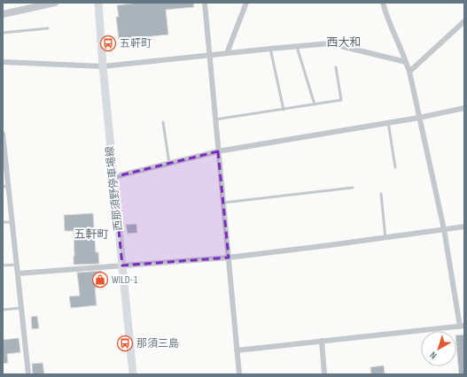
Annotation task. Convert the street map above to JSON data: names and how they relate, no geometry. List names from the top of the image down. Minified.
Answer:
{"streets":{"main road":["西那須野停車場線"]},"districts":["西大和","五軒町"],"places":{"bus stop":["五軒町","那須三島"],"shop":["WILD-1"]},"north":"bottom left"}
